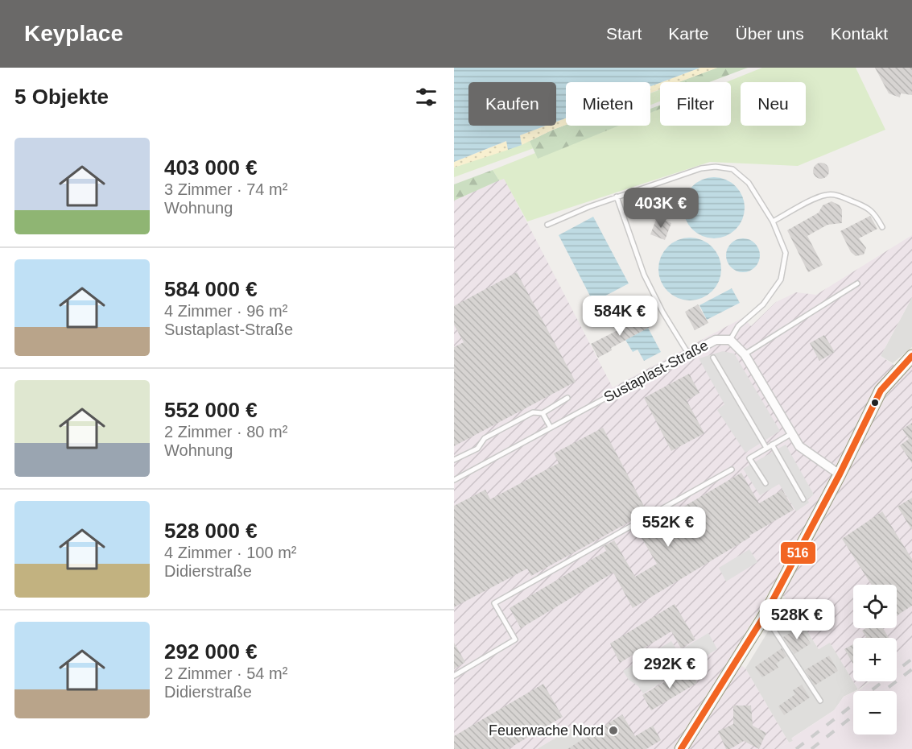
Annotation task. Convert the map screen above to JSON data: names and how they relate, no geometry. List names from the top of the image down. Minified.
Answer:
{"streets":{"street":["Sustaplast-Straße"]},"places":["Feuerwache Nord"],"lines":["transit line 516"],"page":{"header":"Keyplace","nav":["Start","Karte","Über uns","Kontakt"],"heading":"5 Objekte","chip":["Kaufen","Mieten","Filter","Neu"],"list":[{"name":"403 000 €","note":"3 Zimmer · 74 m² · Wohnung"},{"name":"584 000 €","note":"4 Zimmer · 96 m² · Sustaplast-Straße"},{"name":"552 000 €","note":"2 Zimmer · 80 m² · Wohnung"},{"name":"528 000 €","note":"4 Zimmer · 100 m² · Didierstraße"},{"name":"292 000 €","note":"2 Zimmer · 54 m² · Didierstraße"}],"price":["403K €","584K €","552K €","528K €","292K €"],"map_buttons":["+","−"]}}
